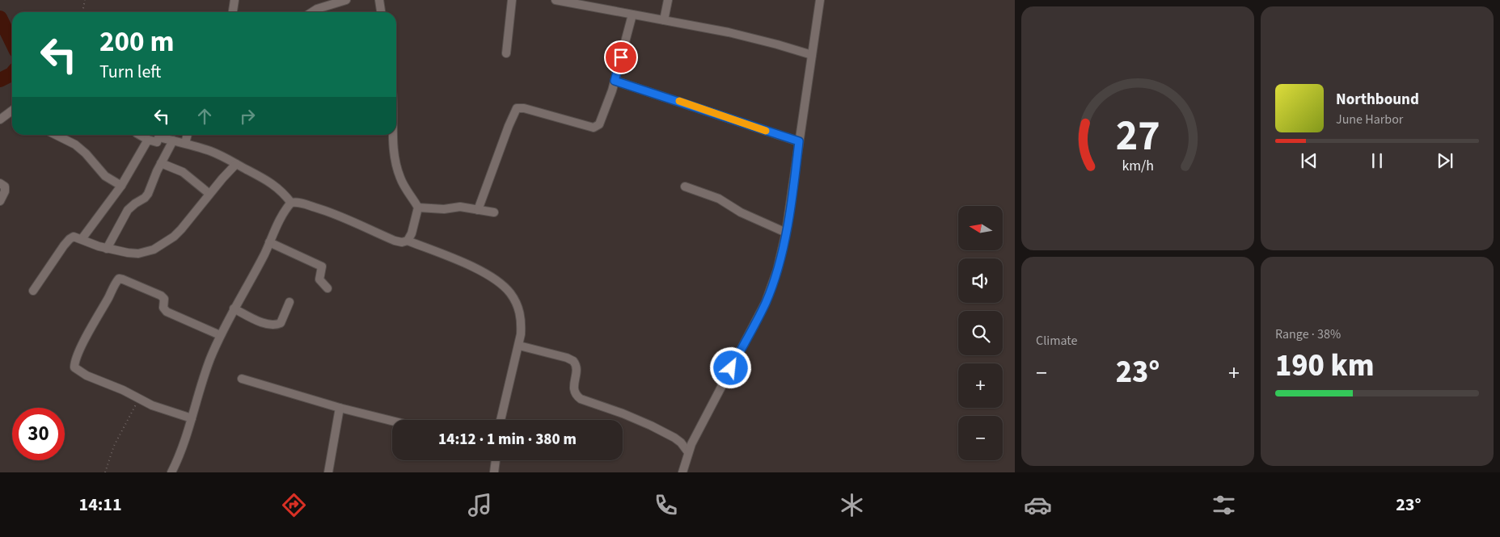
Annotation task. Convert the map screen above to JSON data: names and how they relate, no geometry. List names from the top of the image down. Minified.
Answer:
{"north":"left","page":{"turn":["200 m","Turn left"],"song":["Northbound","June Harbor"],"map_buttons":["+","−"],"tile":["Climate",["Range · 38%","190 km"]],"heat":["−","23°","+"],"limit":"30","trip":"14:12 · 1 min · 380 m","tabs":["14:11","23°"],"gauge":["27","km/h"]}}
